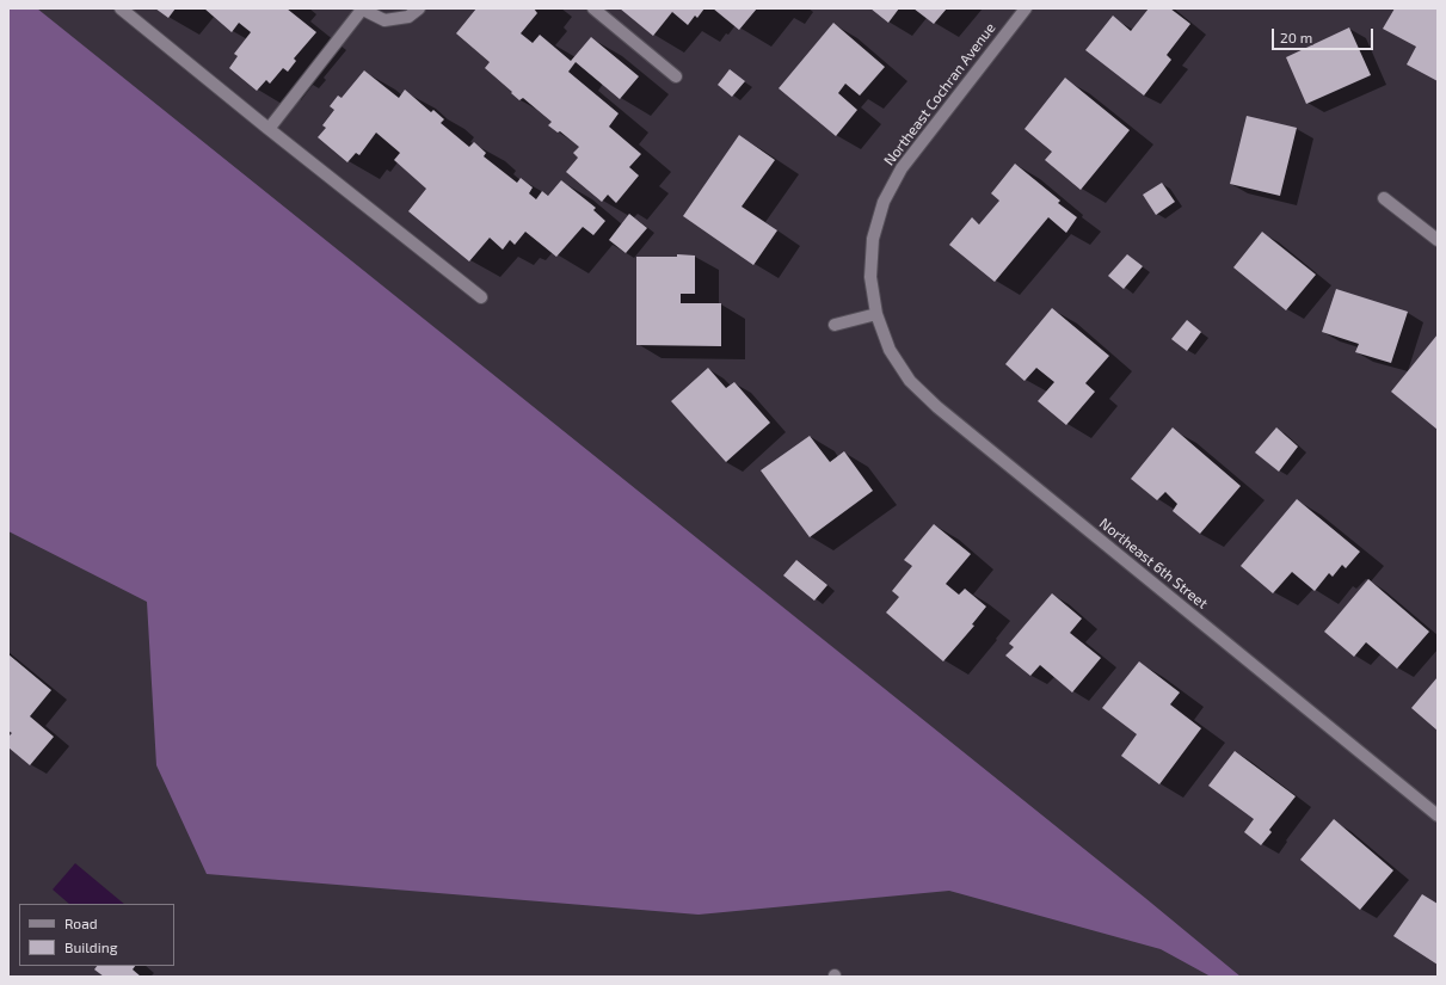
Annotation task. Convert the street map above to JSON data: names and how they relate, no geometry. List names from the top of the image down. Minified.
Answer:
{"streets":{"street":["Northeast Cochran Avenue","Northeast 6th Street"]},"crossings":[["Northeast Cochran Avenue","Northeast 6th Street"]],"legend":["Road","Building"],"scale_bar":"20 m"}
